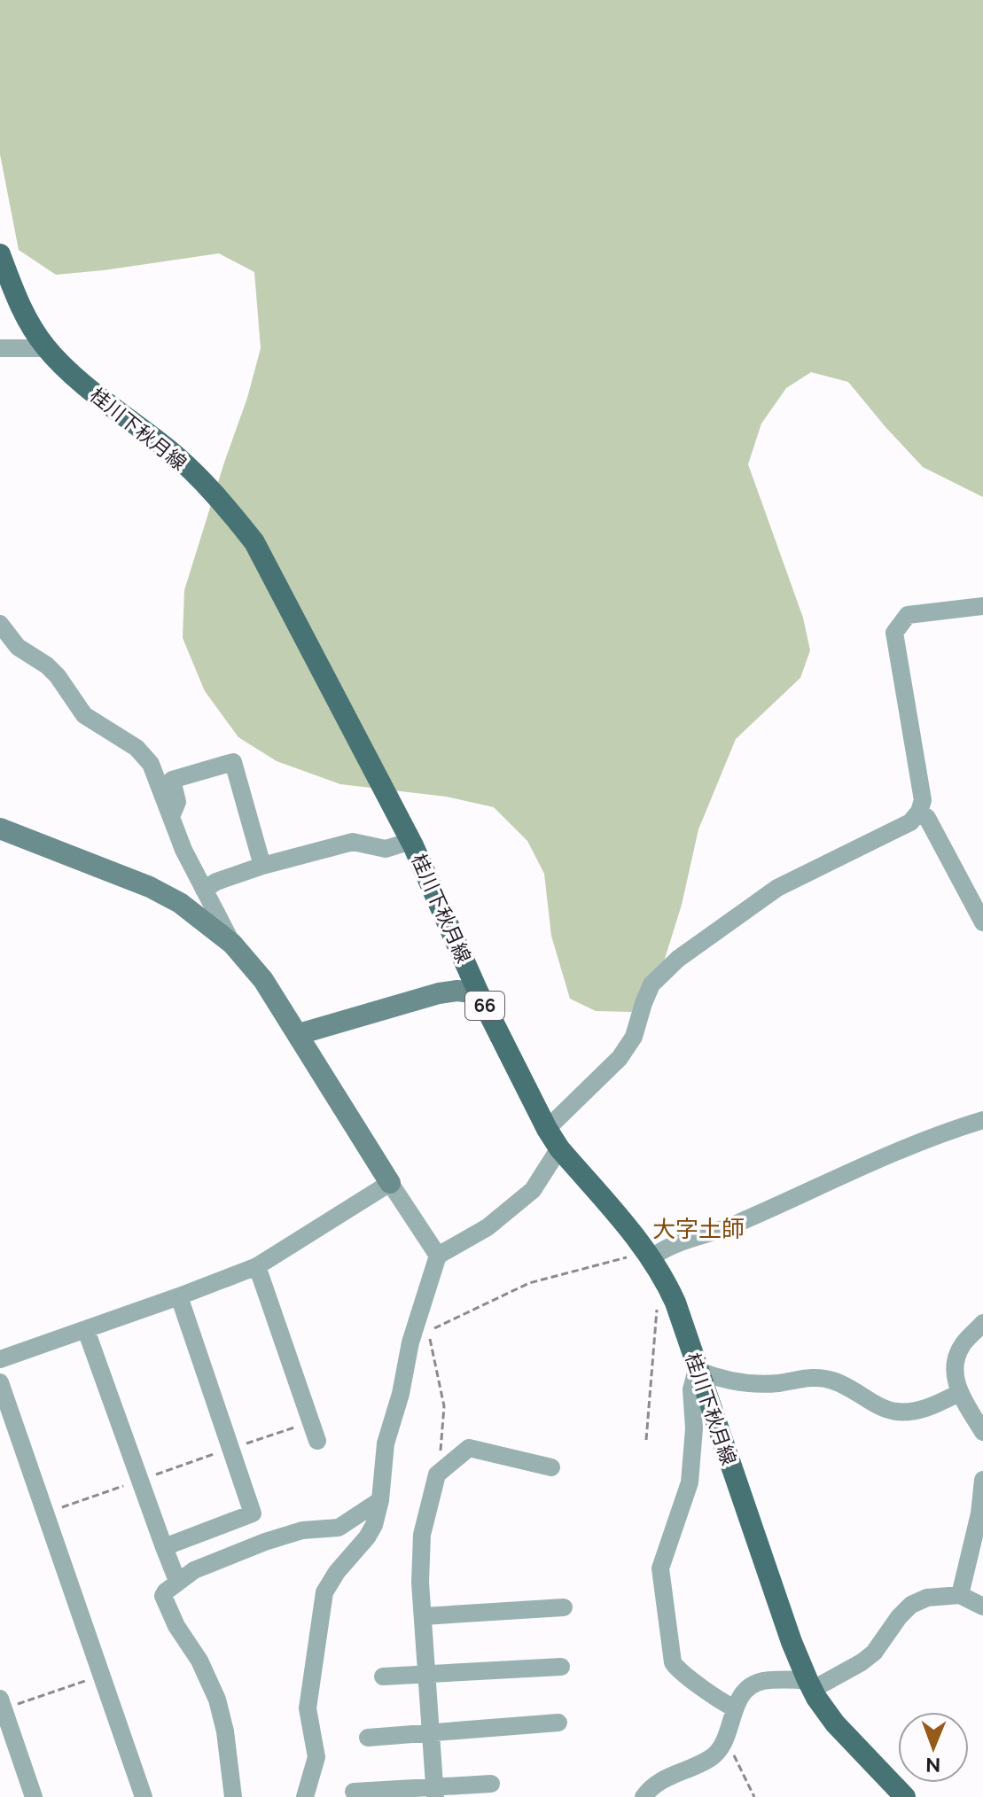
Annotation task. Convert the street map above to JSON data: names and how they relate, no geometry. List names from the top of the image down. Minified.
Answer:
{"streets":{"main road":["桂川下秋月線","66"]},"districts":["大字土師"],"north":"bottom"}
